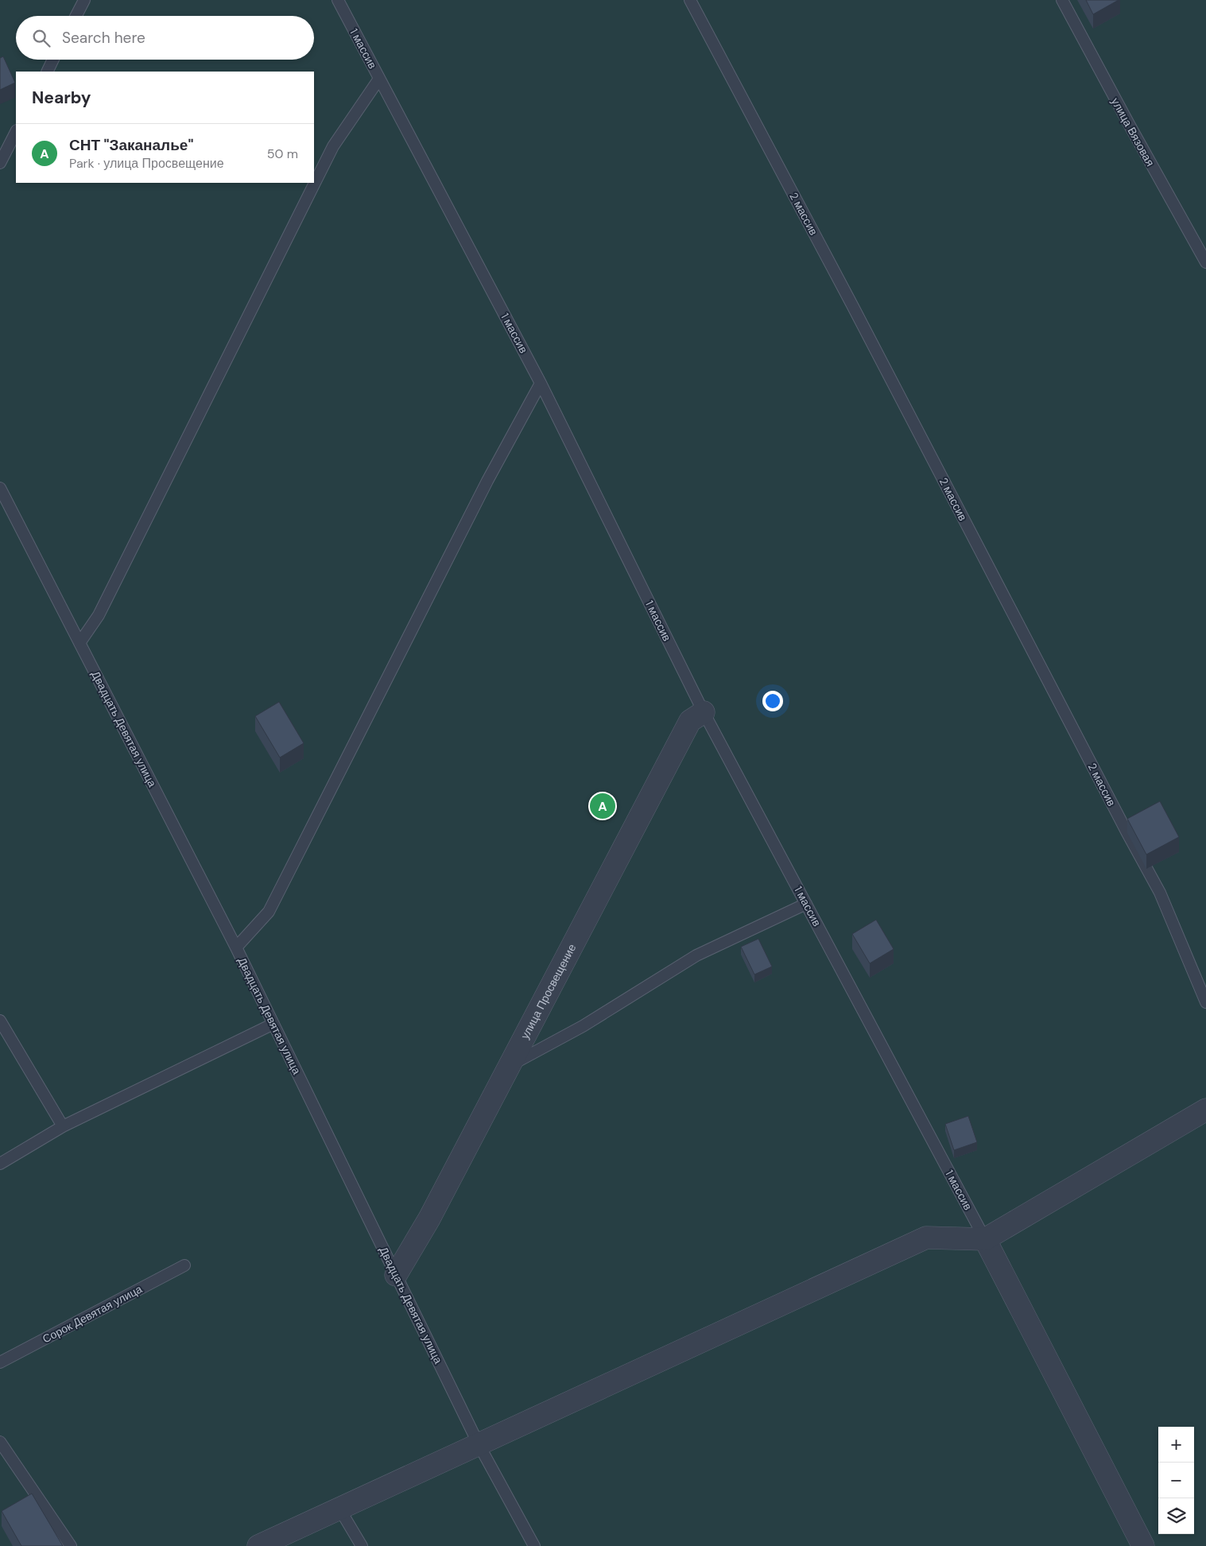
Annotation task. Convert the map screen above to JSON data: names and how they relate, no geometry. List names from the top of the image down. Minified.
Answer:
{"streets":{"street":["улица Просвещение"],"lane":["1 массив","улица Вязовая","2 массив","Двадцать Девятая улица","Сорок Девятая улица"]},"crossings":[["1 массив","улица Просвещение"],["Двадцать Девятая улица","улица Просвещение"]],"page":{"search":"Search here","heading":"Nearby","list":[{"mark":"A","name":"СНТ \"Заканалье\"","note":"Park · улица Просвещение","value":"50 m"}],"pins":"A","map_buttons":["+","−"]}}
